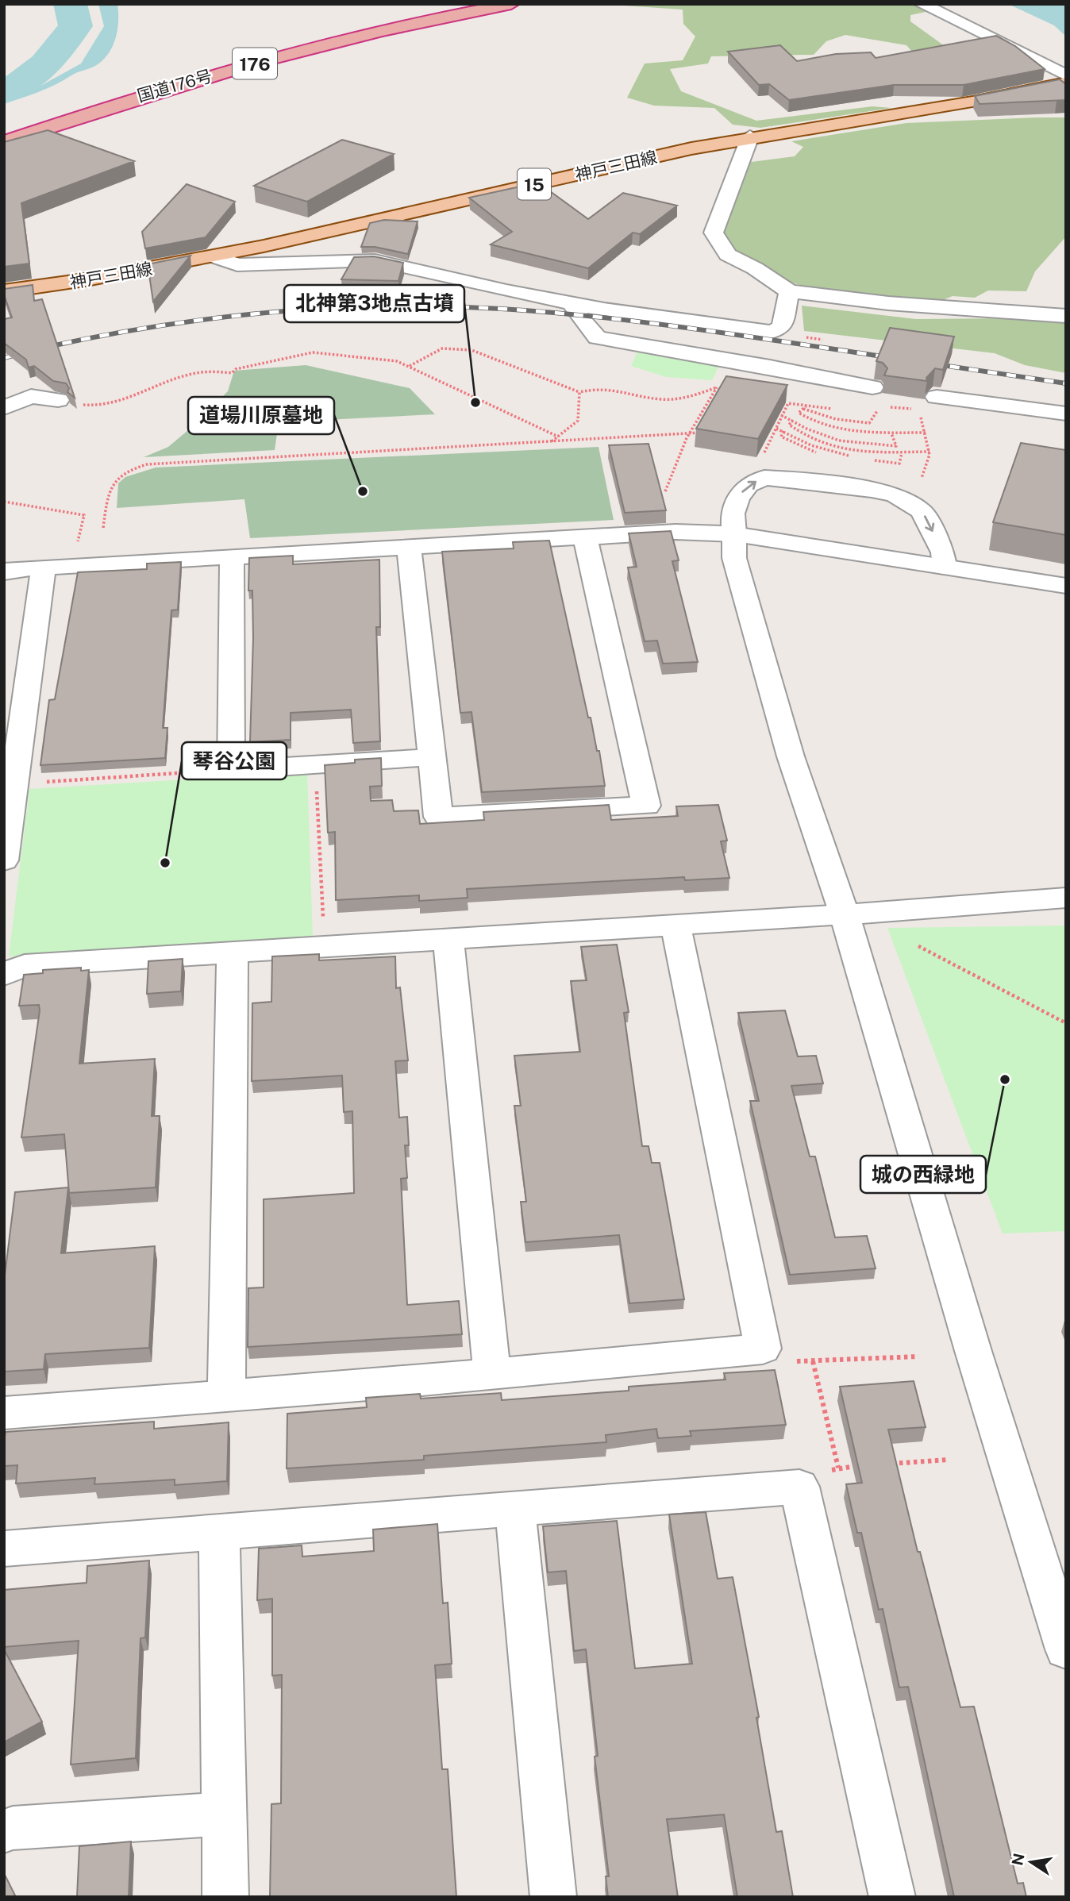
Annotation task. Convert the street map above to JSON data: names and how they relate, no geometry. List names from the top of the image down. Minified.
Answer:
{"streets":{"highway":["176","国道176号"],"main road":["神戸三田線","15"]},"places":["北神第3地点古墳","道場川原墓地","琴谷公園","城の西緑地"],"north":"left"}
